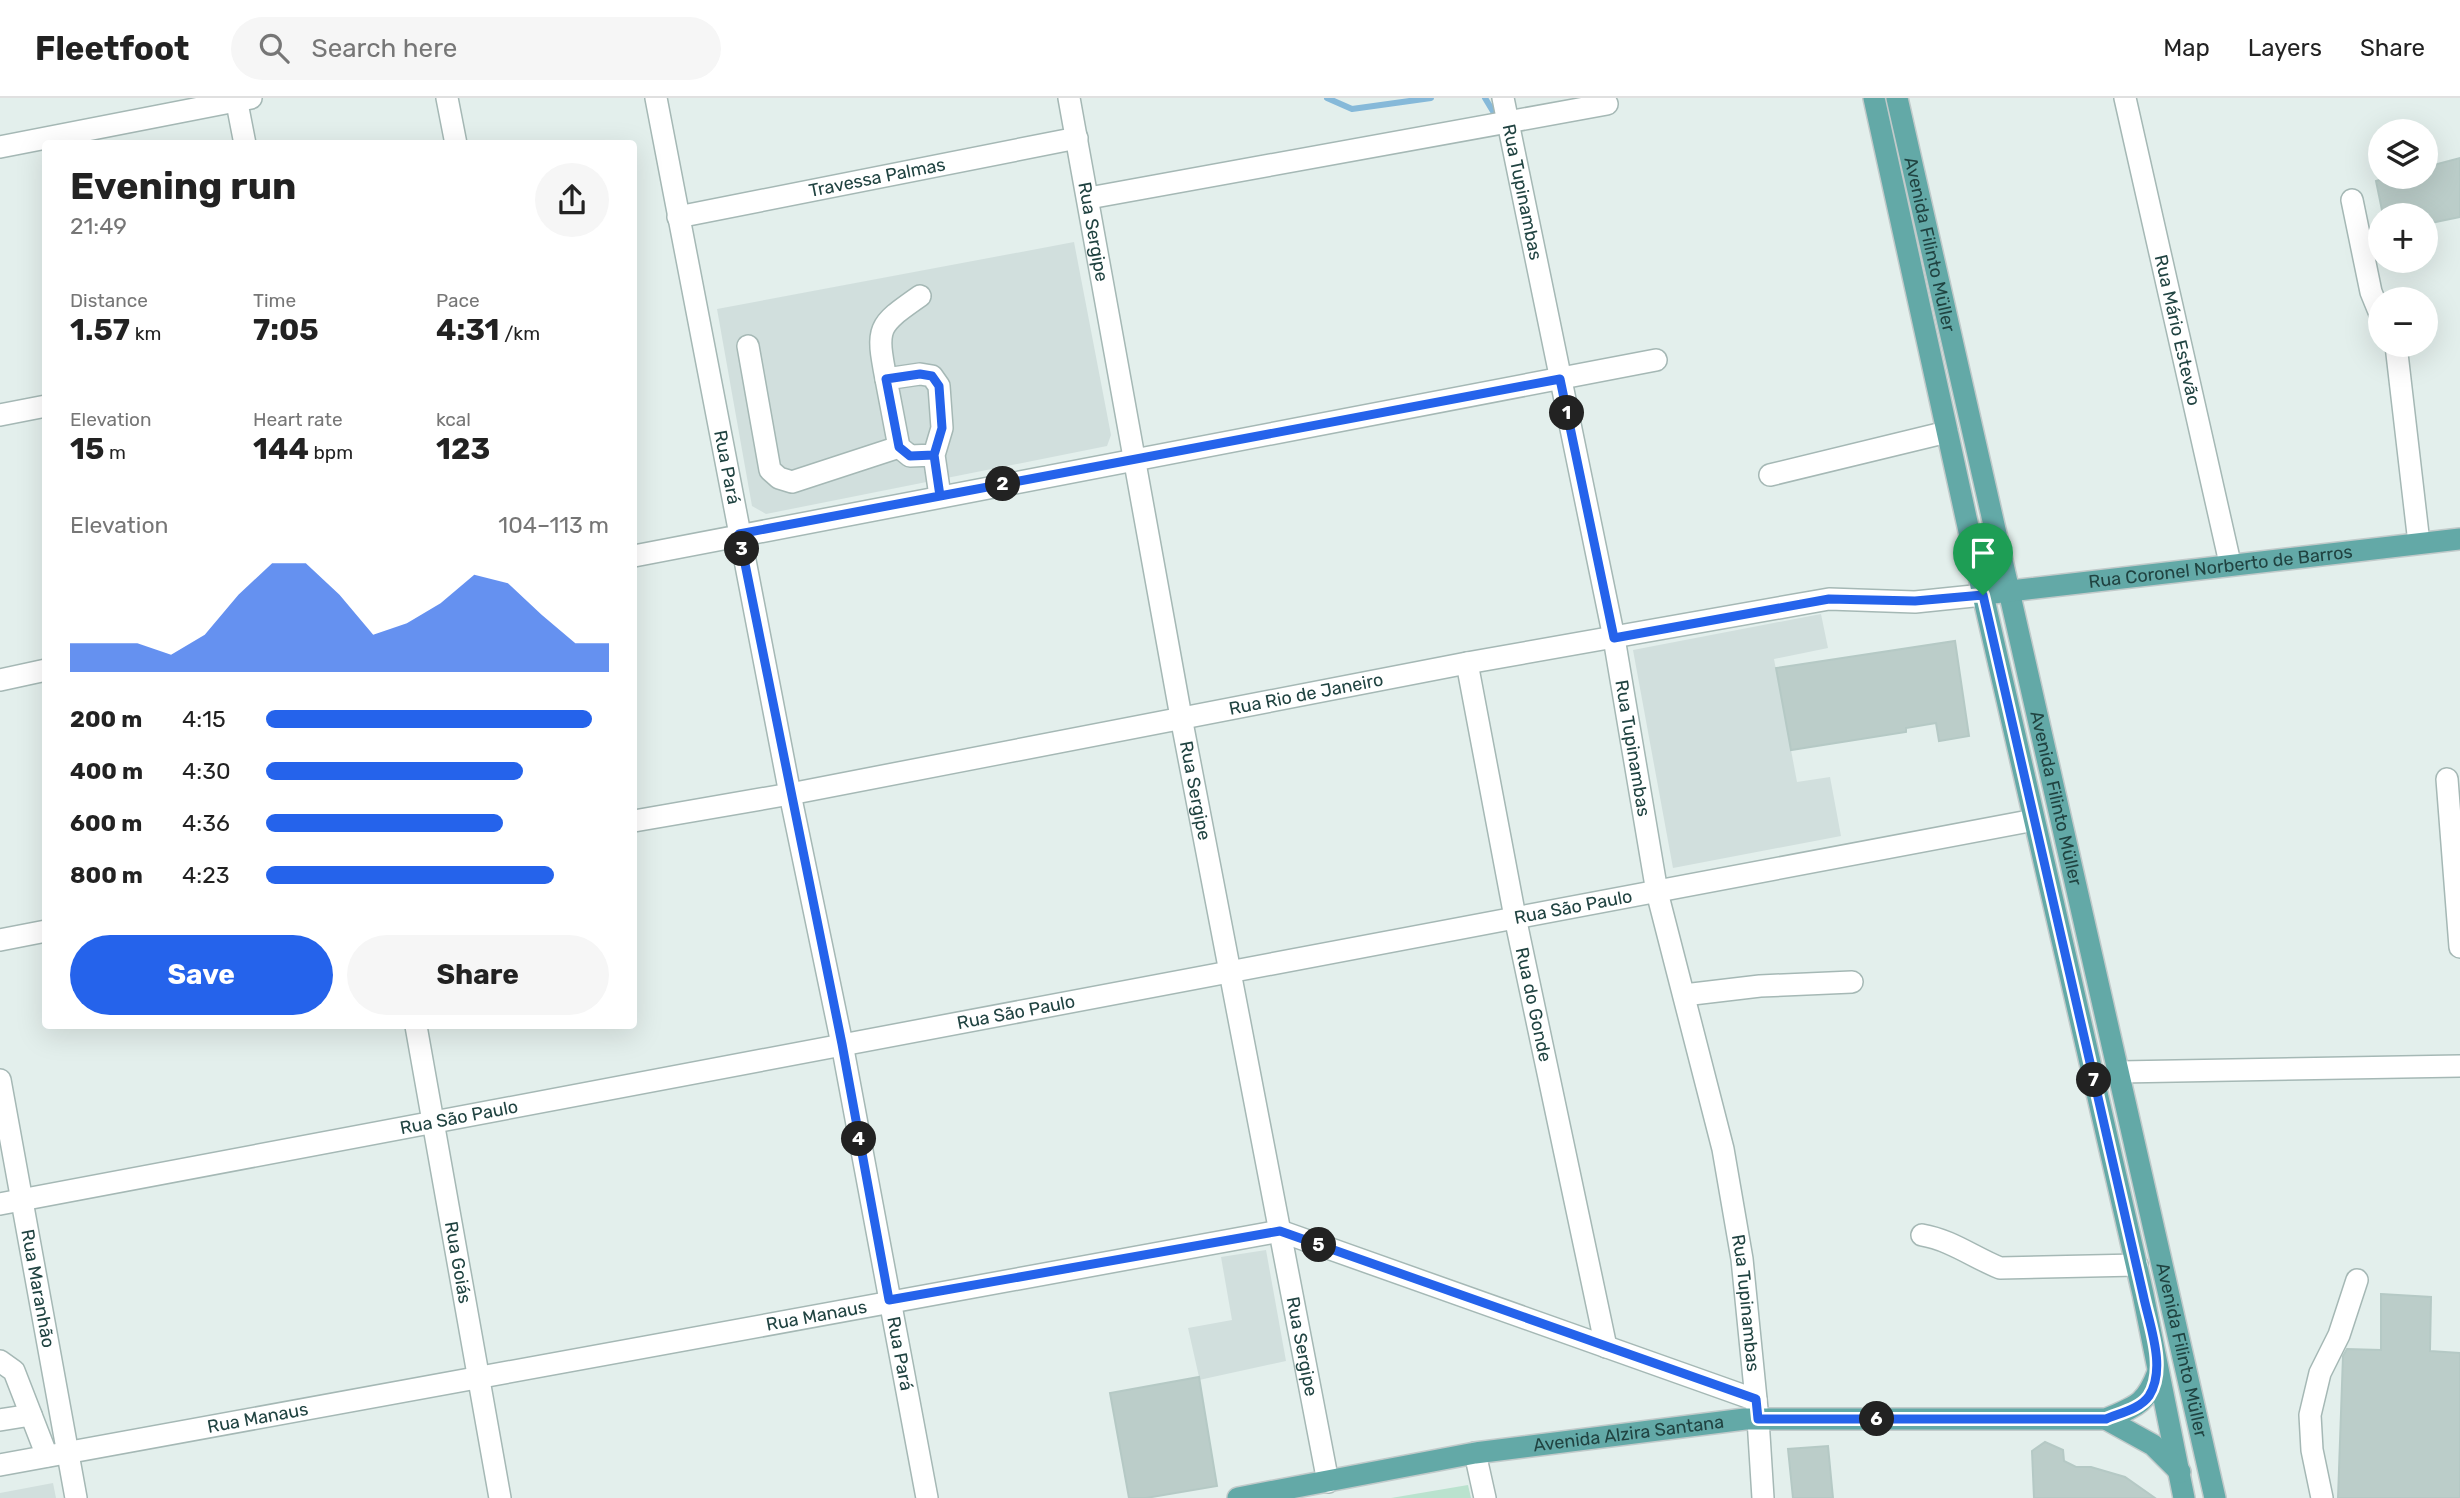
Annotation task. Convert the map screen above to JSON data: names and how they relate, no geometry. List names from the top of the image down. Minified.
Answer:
{"streets":{"main road":["Avenida Filinto Müller","Rua Coronel Norberto de Barros","Avenida Alzira Santana"],"street":["Travessa Palmas","Rua Tupinambas","Rua Sergipe","Rua Mário Estevão","Rua Pará","Rua Rio de Janeiro","Rua São Paulo","Rua do Gonde","Rua Goiás","Rua Maranhão","Rua Manaus"]},"crossings":[["Travessa Palmas","Rua Sergipe"],["Travessa Palmas","Rua Pará"],["Rua Tupinambas","Rua Rio de Janeiro"],["Rua Tupinambas","Rua São Paulo"],["Rua Tupinambas","Rua Manaus"],["Rua Tupinambas","Avenida Alzira Santana"],["Rua Sergipe","Rua Rio de Janeiro"],["Rua Sergipe","Rua São Paulo"],["Rua Sergipe","Rua Manaus"],["Rua Sergipe","Avenida Alzira Santana"],["Avenida Filinto Müller","Rua Coronel Norberto de Barros"],["Avenida Filinto Müller","Rua Rio de Janeiro"],["Avenida Filinto Müller","Rua São Paulo"],["Avenida Filinto Müller","Avenida Alzira Santana"],["Rua Mário Estevão","Rua Coronel Norberto de Barros"],["Rua Pará","Rua Rio de Janeiro"],["Rua Pará","Rua São Paulo"],["Rua Pará","Rua Manaus"],["Rua Coronel Norberto de Barros","Rua Rio de Janeiro"],["Rua Rio de Janeiro","Rua do Gonde"],["Rua São Paulo","Rua do Gonde"],["Rua São Paulo","Rua Goiás"],["Rua São Paulo","Rua Maranhão"],["Rua do Gonde","Rua Manaus"],["Rua Goiás","Rua Manaus"],["Rua Maranhão","Rua Manaus"],["Rua Manaus","Avenida Alzira Santana"]],"page":{"header":"Fleetfoot","search":"Search here","nav":["Map","Layers","Share"],"map_buttons":["+","−"],"heading":["Evening run","21:49"],"stats":[["Distance","1.57 km"],["Time","7:05"],["Pace","4:31 /km"],["Elevation","15 m"],["Heart rate","144 bpm"],["kcal","123"]],"pins":["1","2","3","7","4","5","6"],"chart":["Elevation","104–113 m"],"list":[{"name":"200 m","note":"4:15"},{"name":"400 m","note":"4:30"},{"name":"600 m","note":"4:36"},{"name":"800 m","note":"4:23"}],"buttons":["Save","Share"]}}
